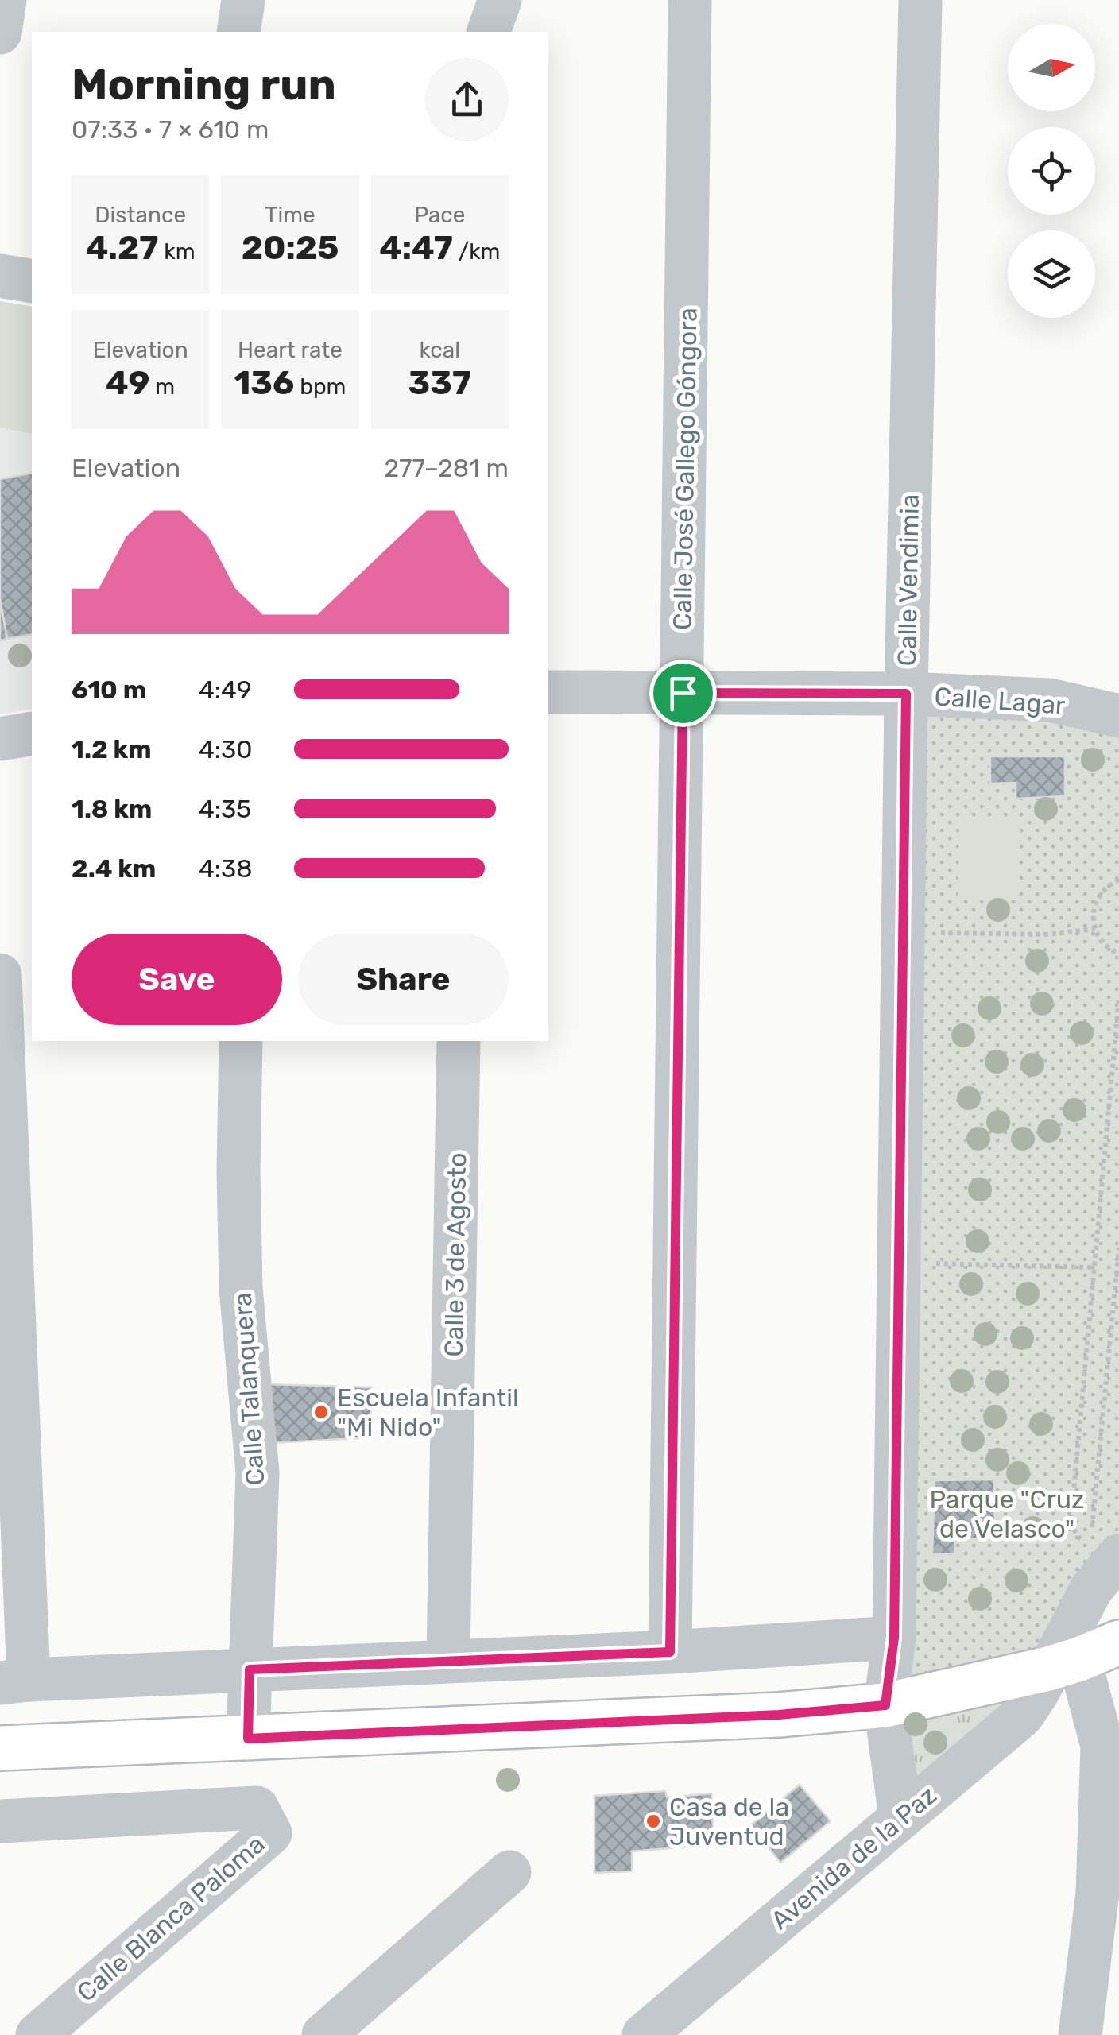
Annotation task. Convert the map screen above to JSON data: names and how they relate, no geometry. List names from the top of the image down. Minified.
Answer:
{"streets":{"street":["Calle José Gallego Góngora","Calle Vendimia","Calle Lagar","Calle 3 de Agosto","Calle Talanquera","Avenida de la Paz","Calle Blanca Paloma"]},"crossings":[["Calle José Gallego Góngora","Calle Lagar"],["Calle Vendimia","Calle Lagar"],["Calle Vendimia","Avenida de la Paz"]],"parks":["Parque \"Cruz de Velasco\""],"places":["Escuela Infantil \"Mi Nido\"","Casa de la Juventud"],"north":"right","page":{"heading":["Morning run","07:33 · 7 × 610 m"],"stats":[["Distance","4.27 km"],["Time","20:25"],["Pace","4:47 /km"],["Elevation","49 m"],["Heart rate","136 bpm"],["kcal","337"]],"chart":["Elevation","277–281 m"],"list":[{"name":"610 m","note":"4:49"},{"name":"1.2 km","note":"4:30"},{"name":"1.8 km","note":"4:35"},{"name":"2.4 km","note":"4:38"}],"buttons":["Save","Share"]}}
